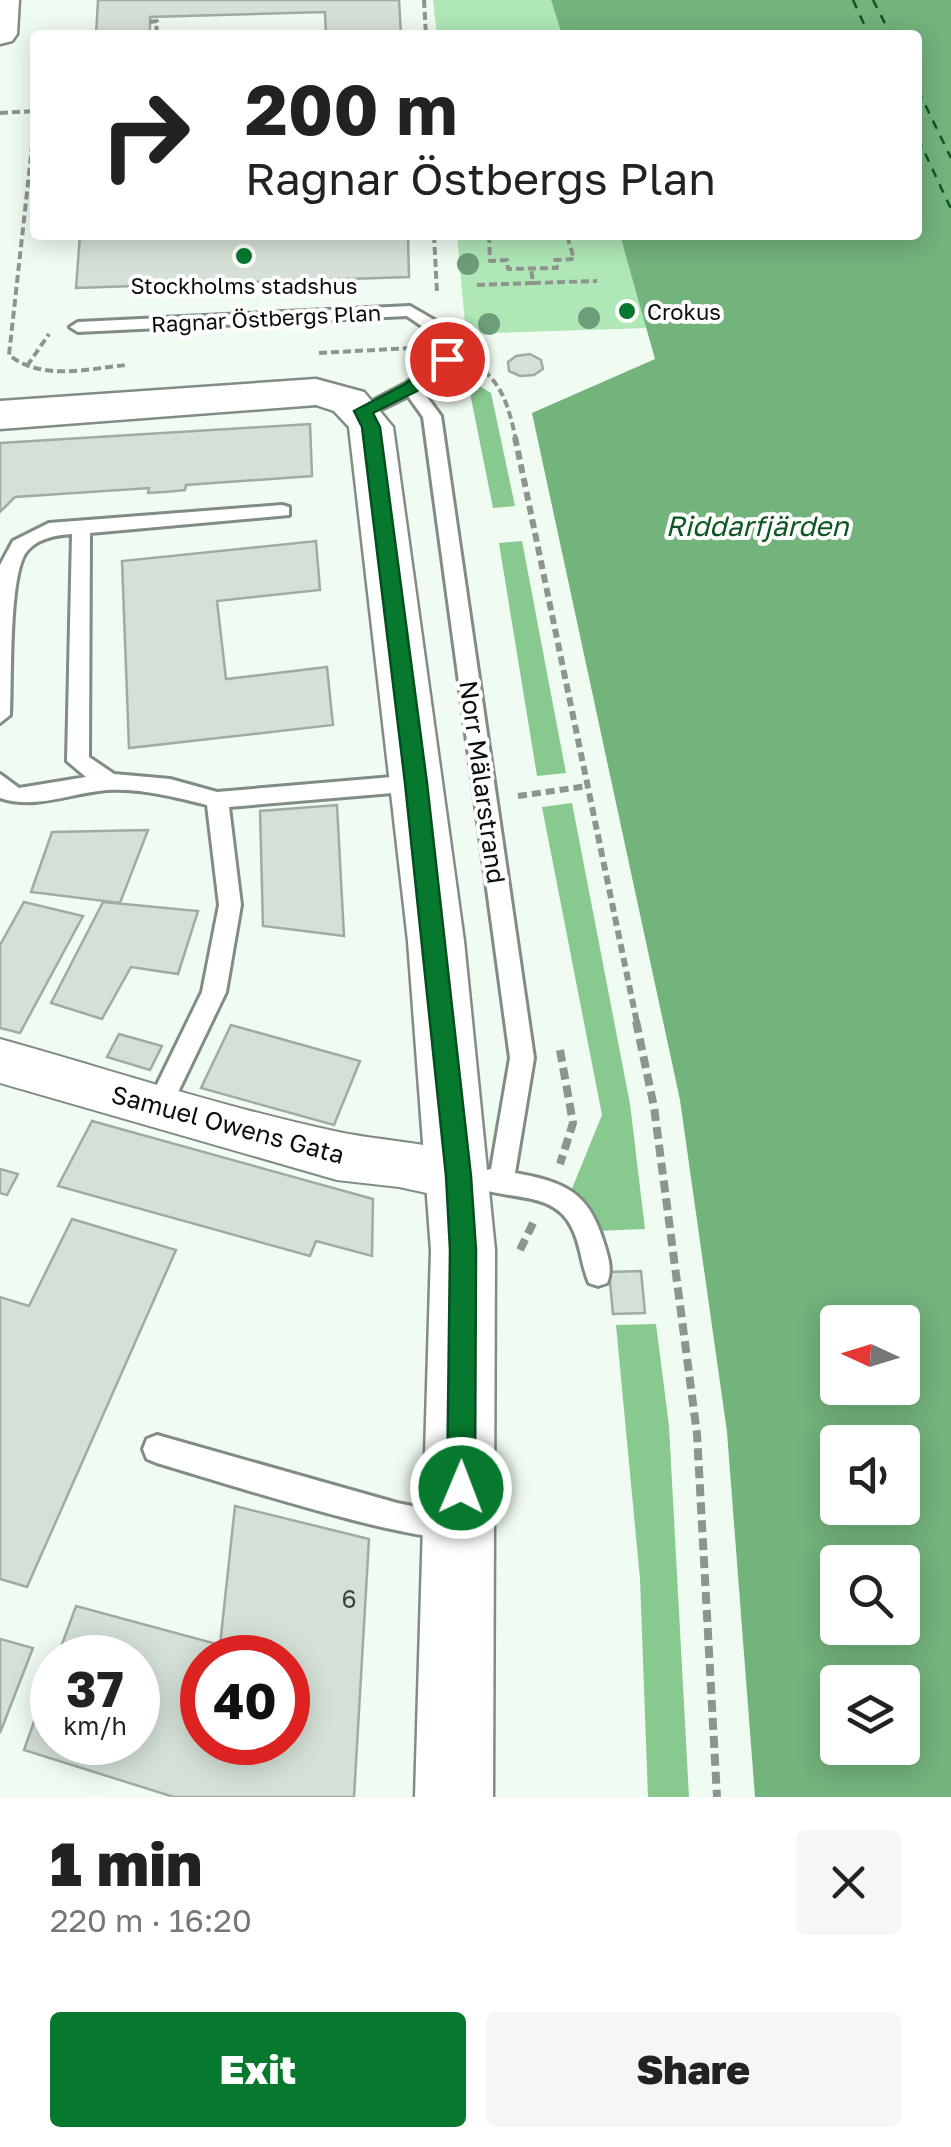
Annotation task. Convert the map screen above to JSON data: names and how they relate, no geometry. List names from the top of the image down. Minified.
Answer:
{"streets":{"street":["Norr Mälarstrand","Samuel Owens Gata"],"lane":["Ragnar Östbergs Plan"]},"crossings":[["Norr Mälarstrand","Samuel Owens Gata"]],"water":["Riddarfjärden"],"places":["Stockholms stadshus","Crokus"],"house_numbers":["6"],"north":"left","page":{"turn":["200 m","Ragnar Östbergs Plan"],"speed":"37 km/h","limit":"40","heading":["1 min","220 m · 16:20"],"buttons":["Exit","Share"]}}
